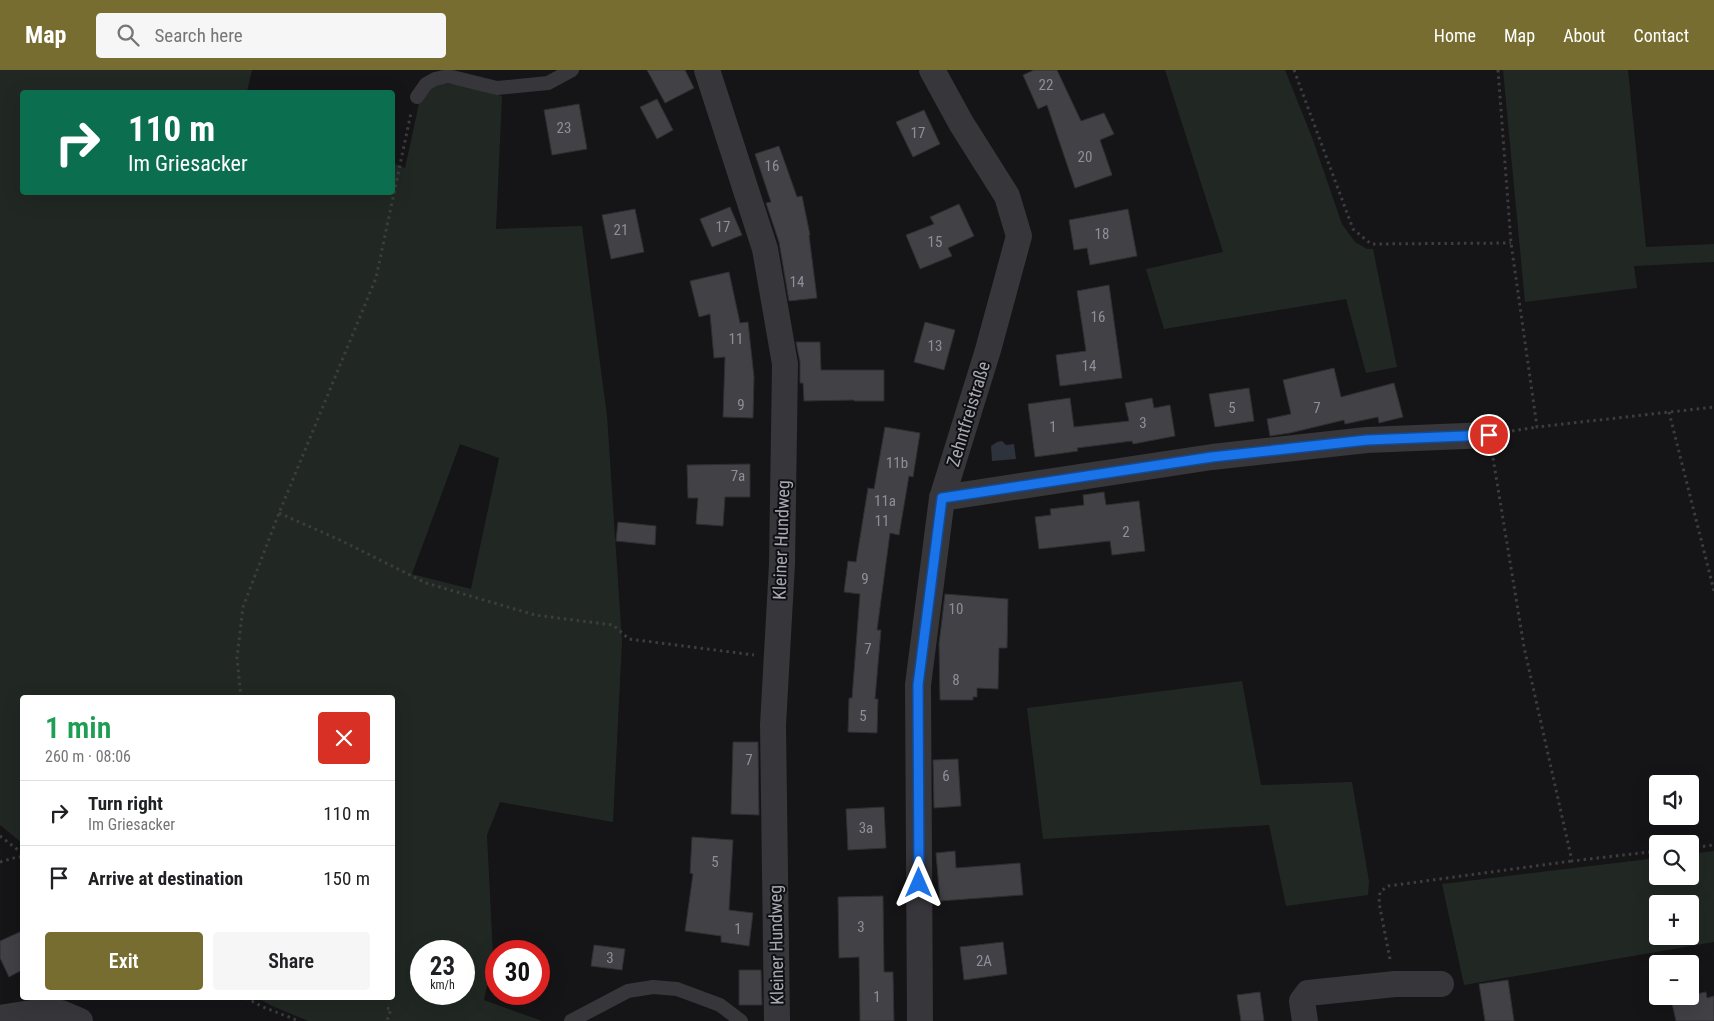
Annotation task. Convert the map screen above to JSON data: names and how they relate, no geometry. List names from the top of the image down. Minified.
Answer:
{"streets":{"street":["Zehntfreistraße","Kleiner Hundweg"]},"house_numbers":["22","23","17","20","16","17","21","18","15","14","16","11","13","14","9","5","7","3","1","11b","7a","11a","11","2","9","10","7","8","5","7","6","3a","5","3","1","3","2A","1"],"page":{"header":"Map","search":"Search here","nav":["Home","Map","About","Contact"],"turn":["110 m","Im Griesacker"],"heading":["1 min","260 m · 08:06"],"map_buttons":["+","−"],"list":[{"name":"Turn right","note":"Im Griesacker","value":"110 m"},{"name":"Arrive at destination","value":"150 m"}],"buttons":["Exit","Share"],"speed":"23 km/h","limit":"30"}}
